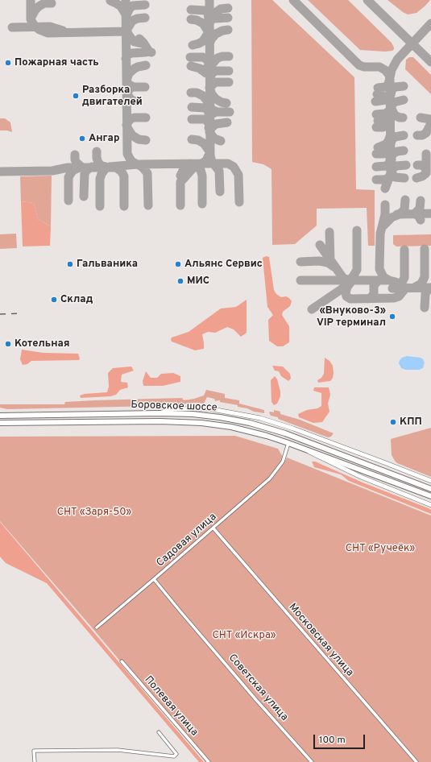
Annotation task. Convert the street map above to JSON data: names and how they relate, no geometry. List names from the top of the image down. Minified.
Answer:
{"streets":{"main road":["Боровское шоссе"],"street":["Садовая улица","Московская улица","Советская улица","Полевая улица"]},"crossings":[["Боровское шоссе","Садовая улица"],["Садовая улица","Московская улица"],["Садовая улица","Советская улица"]],"parks":["СНТ «Заря-50»","СНТ «Ручеёк»","СНТ «Искра»"],"places":["Пожарная часть","Разборка двигателей","Ангар","Гальваника","Альянс Сервис","МИС","Склад","«Внуково-3» VIP терминал","Котельная","КПП"],"scale_bar":"100 m"}
